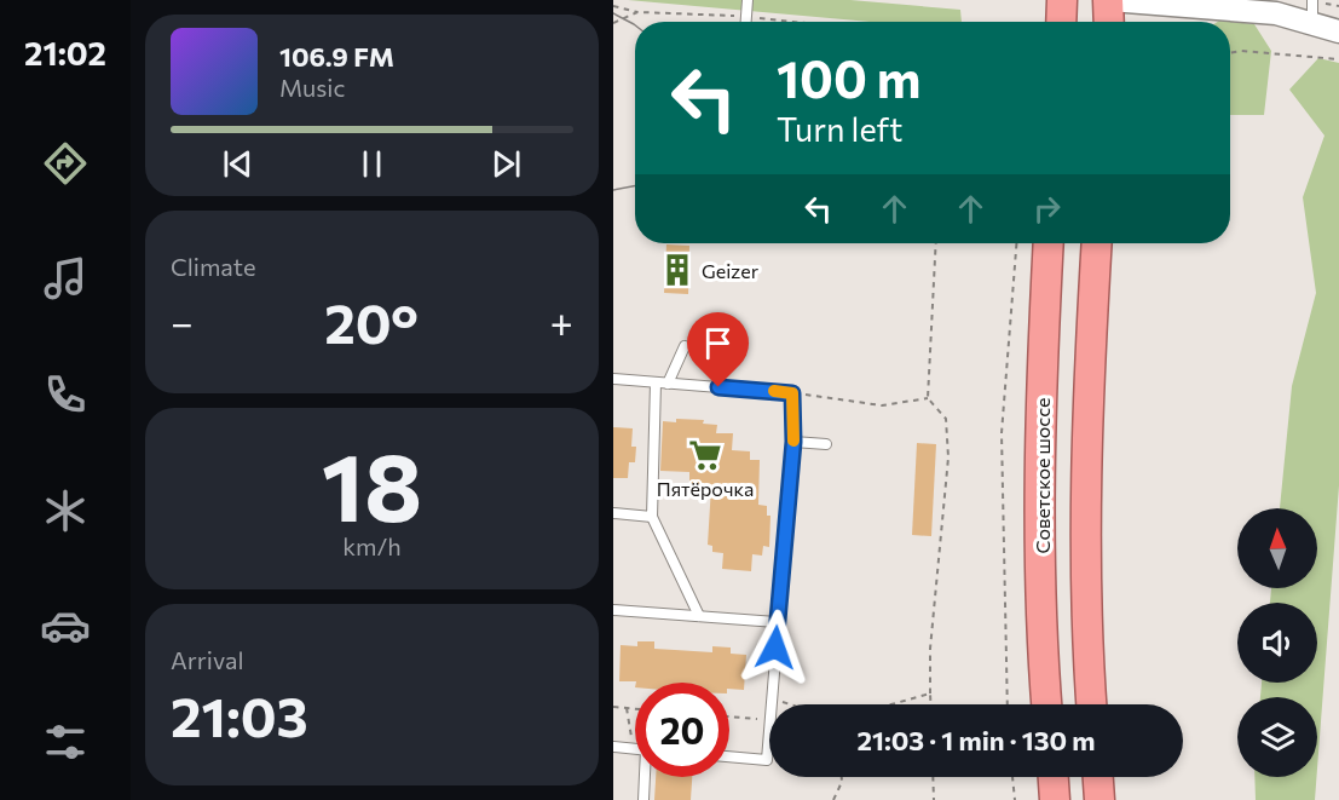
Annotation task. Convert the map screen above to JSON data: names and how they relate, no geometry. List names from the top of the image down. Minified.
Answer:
{"streets":{"highway":["Советское шоссе"]},"places":{"building":["Geizer"],"supermarket":["Пятёрочка"]},"north":"top","page":{"tabs":"21:02","turn":["100 m","Turn left"],"song":["106.9 FM","Music"],"tile":["Climate",["18","km/h"],["Arrival","21:03"]],"heat":["−","20°","+"],"limit":"20","trip":"21:03 · 1 min · 130 m"}}
